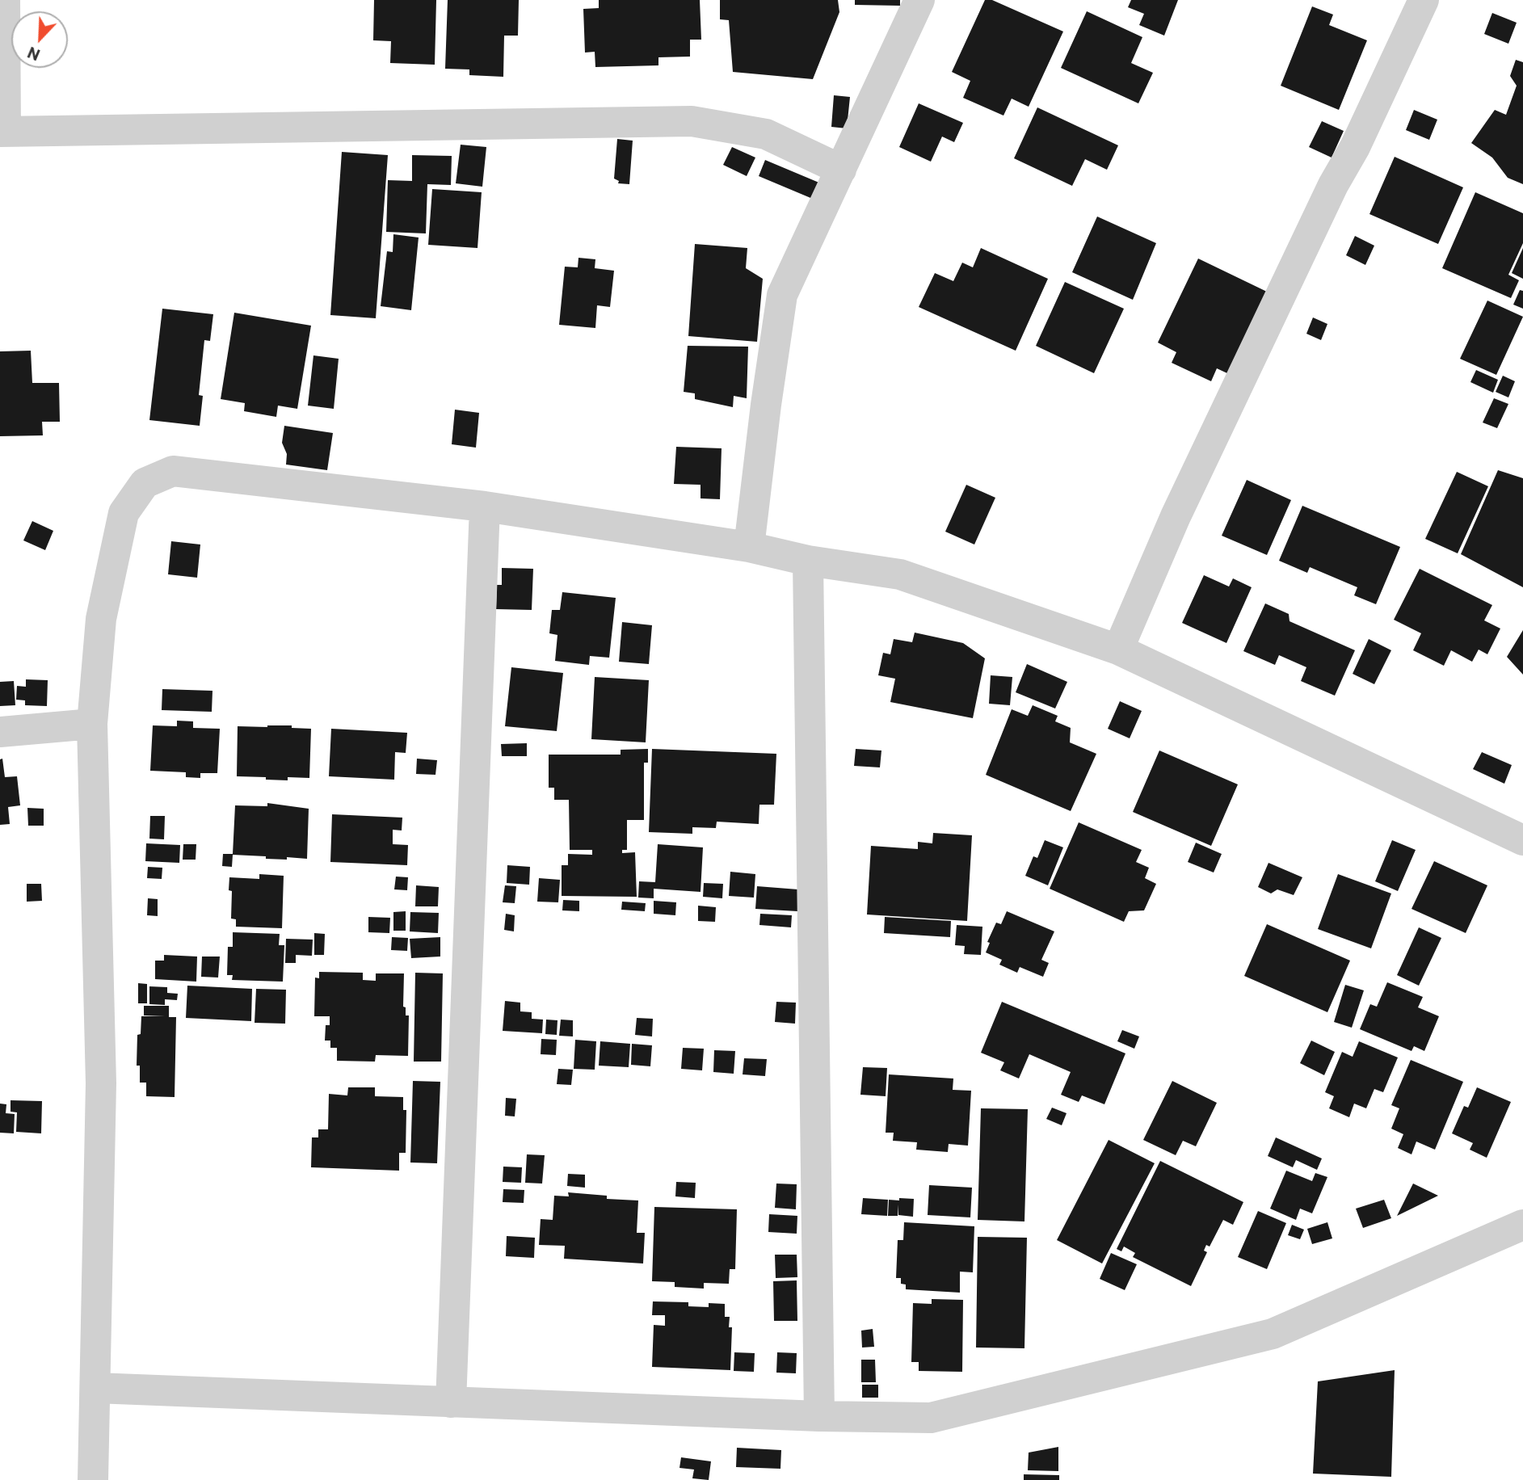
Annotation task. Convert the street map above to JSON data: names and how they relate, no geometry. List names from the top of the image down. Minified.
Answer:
{"north":"bottom left"}
